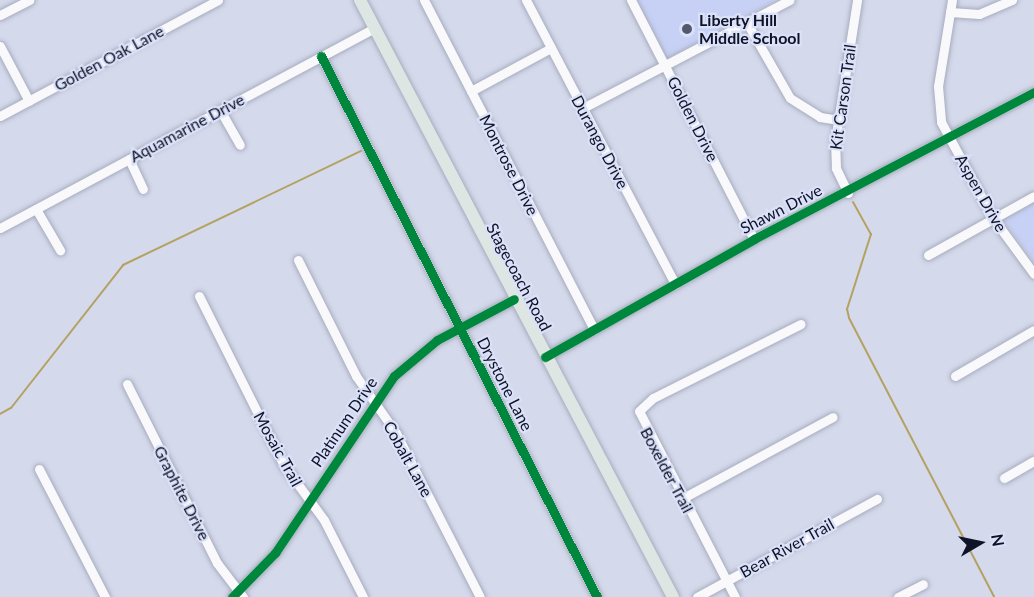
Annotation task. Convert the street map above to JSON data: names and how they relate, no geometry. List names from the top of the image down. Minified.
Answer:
{"streets":{"main road":["Stagecoach Road"],"street":["Golden Oak Lane","Kit Carson Trail","Golden Drive","Aquamarine Drive","Durango Drive","Montrose Drive","Aspen Drive","Shawn Drive","Drystone Lane","Platinum Drive","Mosaic Trail","Cobalt Lane","Boxelder Trail","Graphite Drive","Bear River Trail"]},"crossings":[["Kit Carson Trail","Shawn Drive"],["Golden Drive","Shawn Drive"],["Aquamarine Drive","Stagecoach Road"],["Aquamarine Drive","Drystone Lane"],["Durango Drive","Shawn Drive"],["Montrose Drive","Shawn Drive"],["Aspen Drive","Shawn Drive"],["Shawn Drive","Stagecoach Road"],["Stagecoach Road","Platinum Drive"],["Drystone Lane","Platinum Drive"],["Platinum Drive","Mosaic Trail"],["Platinum Drive","Cobalt Lane"],["Platinum Drive","Graphite Drive"],["Boxelder Trail","Bear River Trail"]],"places":["Liberty Hill Middle School"],"north":"right"}
